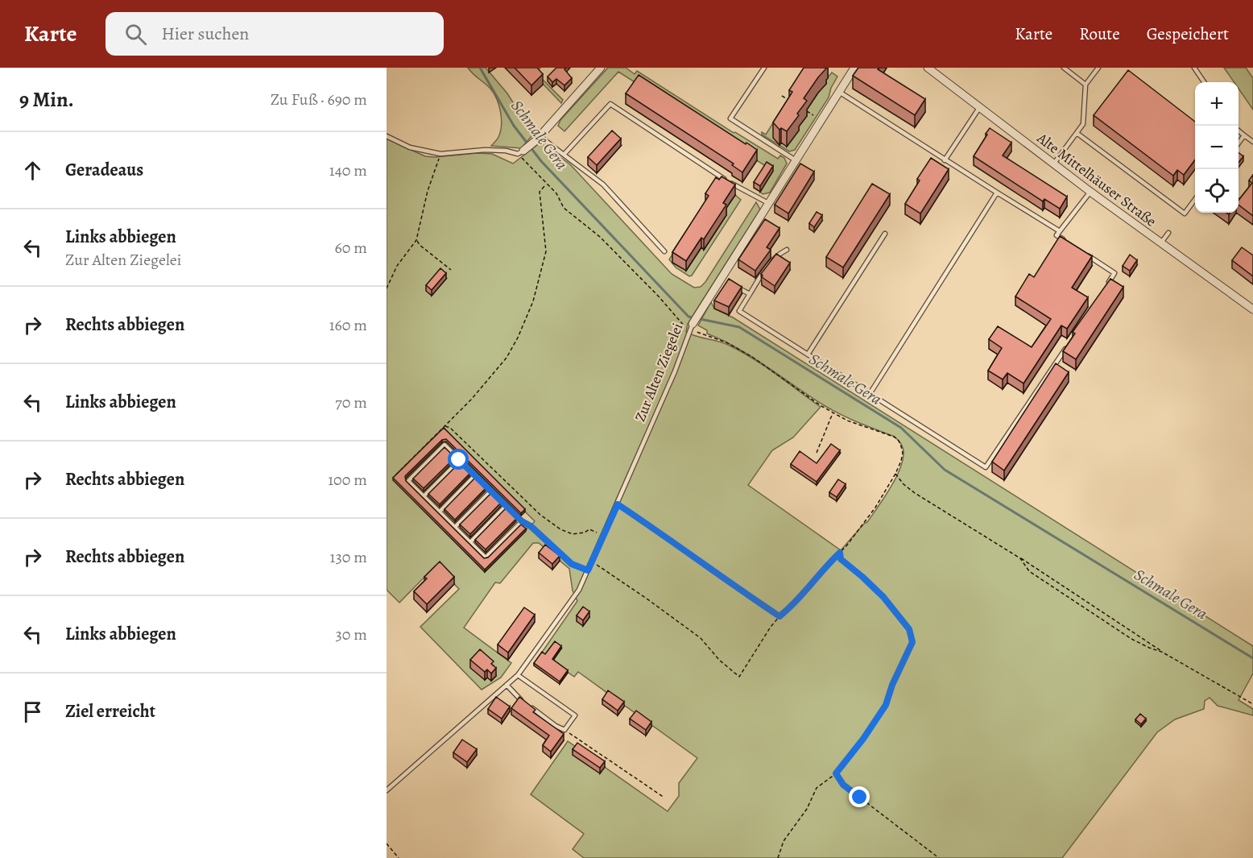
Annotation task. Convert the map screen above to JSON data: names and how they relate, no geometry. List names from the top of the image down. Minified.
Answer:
{"streets":{"street":["Alte Mittelhäuser Straße","Zur Alten Ziegelei"]},"water":["Schmale Gera"],"page":{"header":"Karte","search":"Hier suchen","nav":["Karte","Route","Gespeichert"],"heading":["9 Min.","Zu Fuß · 690 m"],"map_buttons":["+","−"],"list":[["Geradeaus","140 m"],["Links abbiegen","Zur Alten Ziegelei","60 m"],["Rechts abbiegen","160 m"],["Links abbiegen","70 m"],["Rechts abbiegen","100 m"],["Rechts abbiegen","130 m"],["Links abbiegen","30 m"],"Ziel erreicht"]}}
